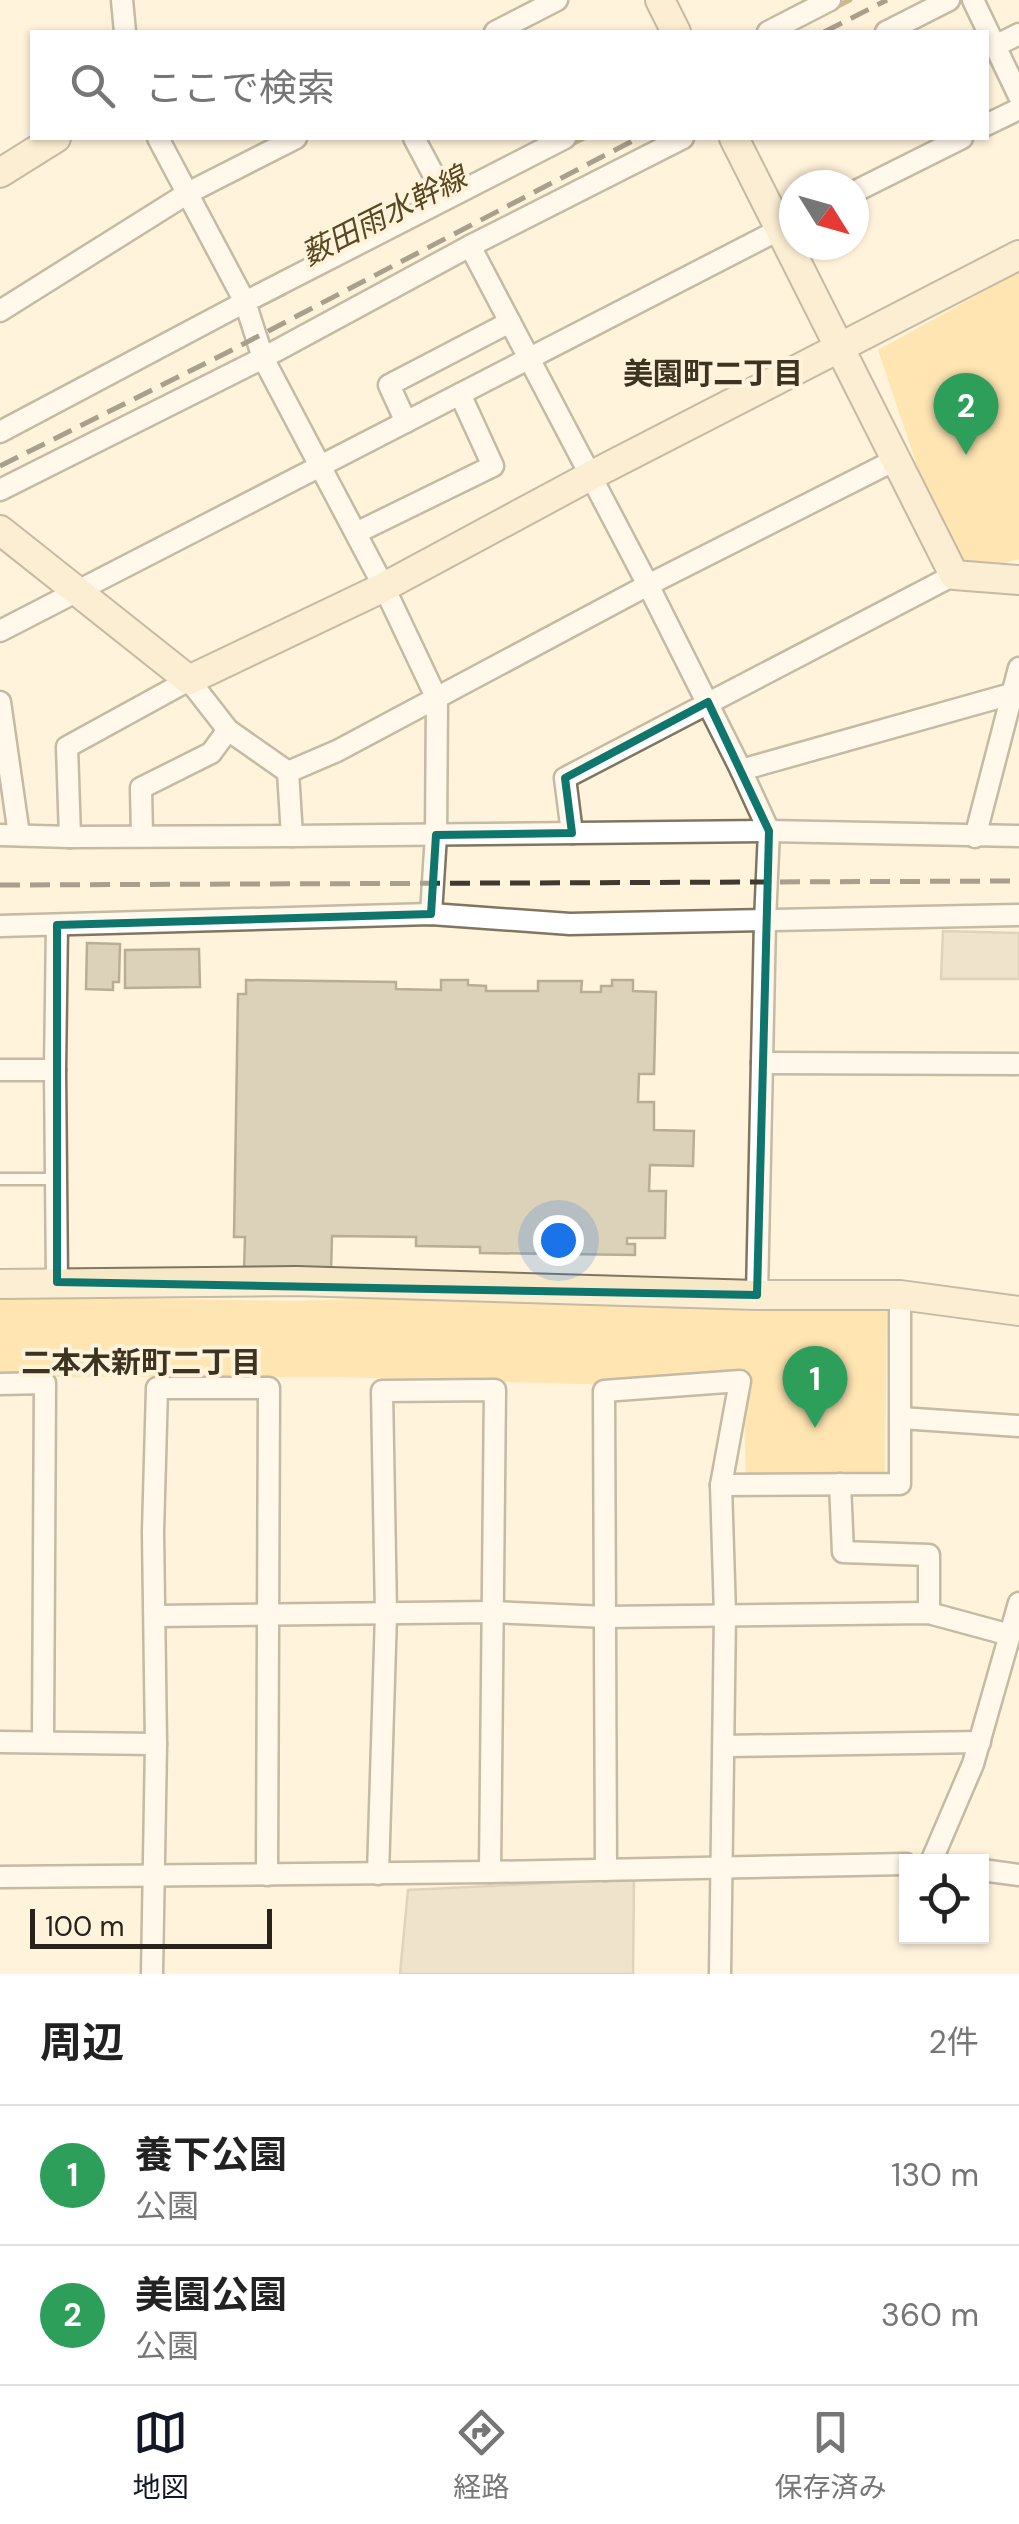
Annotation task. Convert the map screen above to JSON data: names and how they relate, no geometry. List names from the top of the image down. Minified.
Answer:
{"districts":["美園町二丁目","二本木新町二丁目"],"water":["薮田雨水幹線"],"scale_bar":"100 m","north":"bottom right","page":{"search":"ここで検索","pins":["2","1"],"scale":"100 m","heading":["周辺","2件"],"list":[{"mark":"1","name":"養下公園","note":"公園","value":"130 m"},{"mark":"2","name":"美園公園","note":"公園","value":"360 m"}],"nav":["地図","経路","保存済み"]}}
